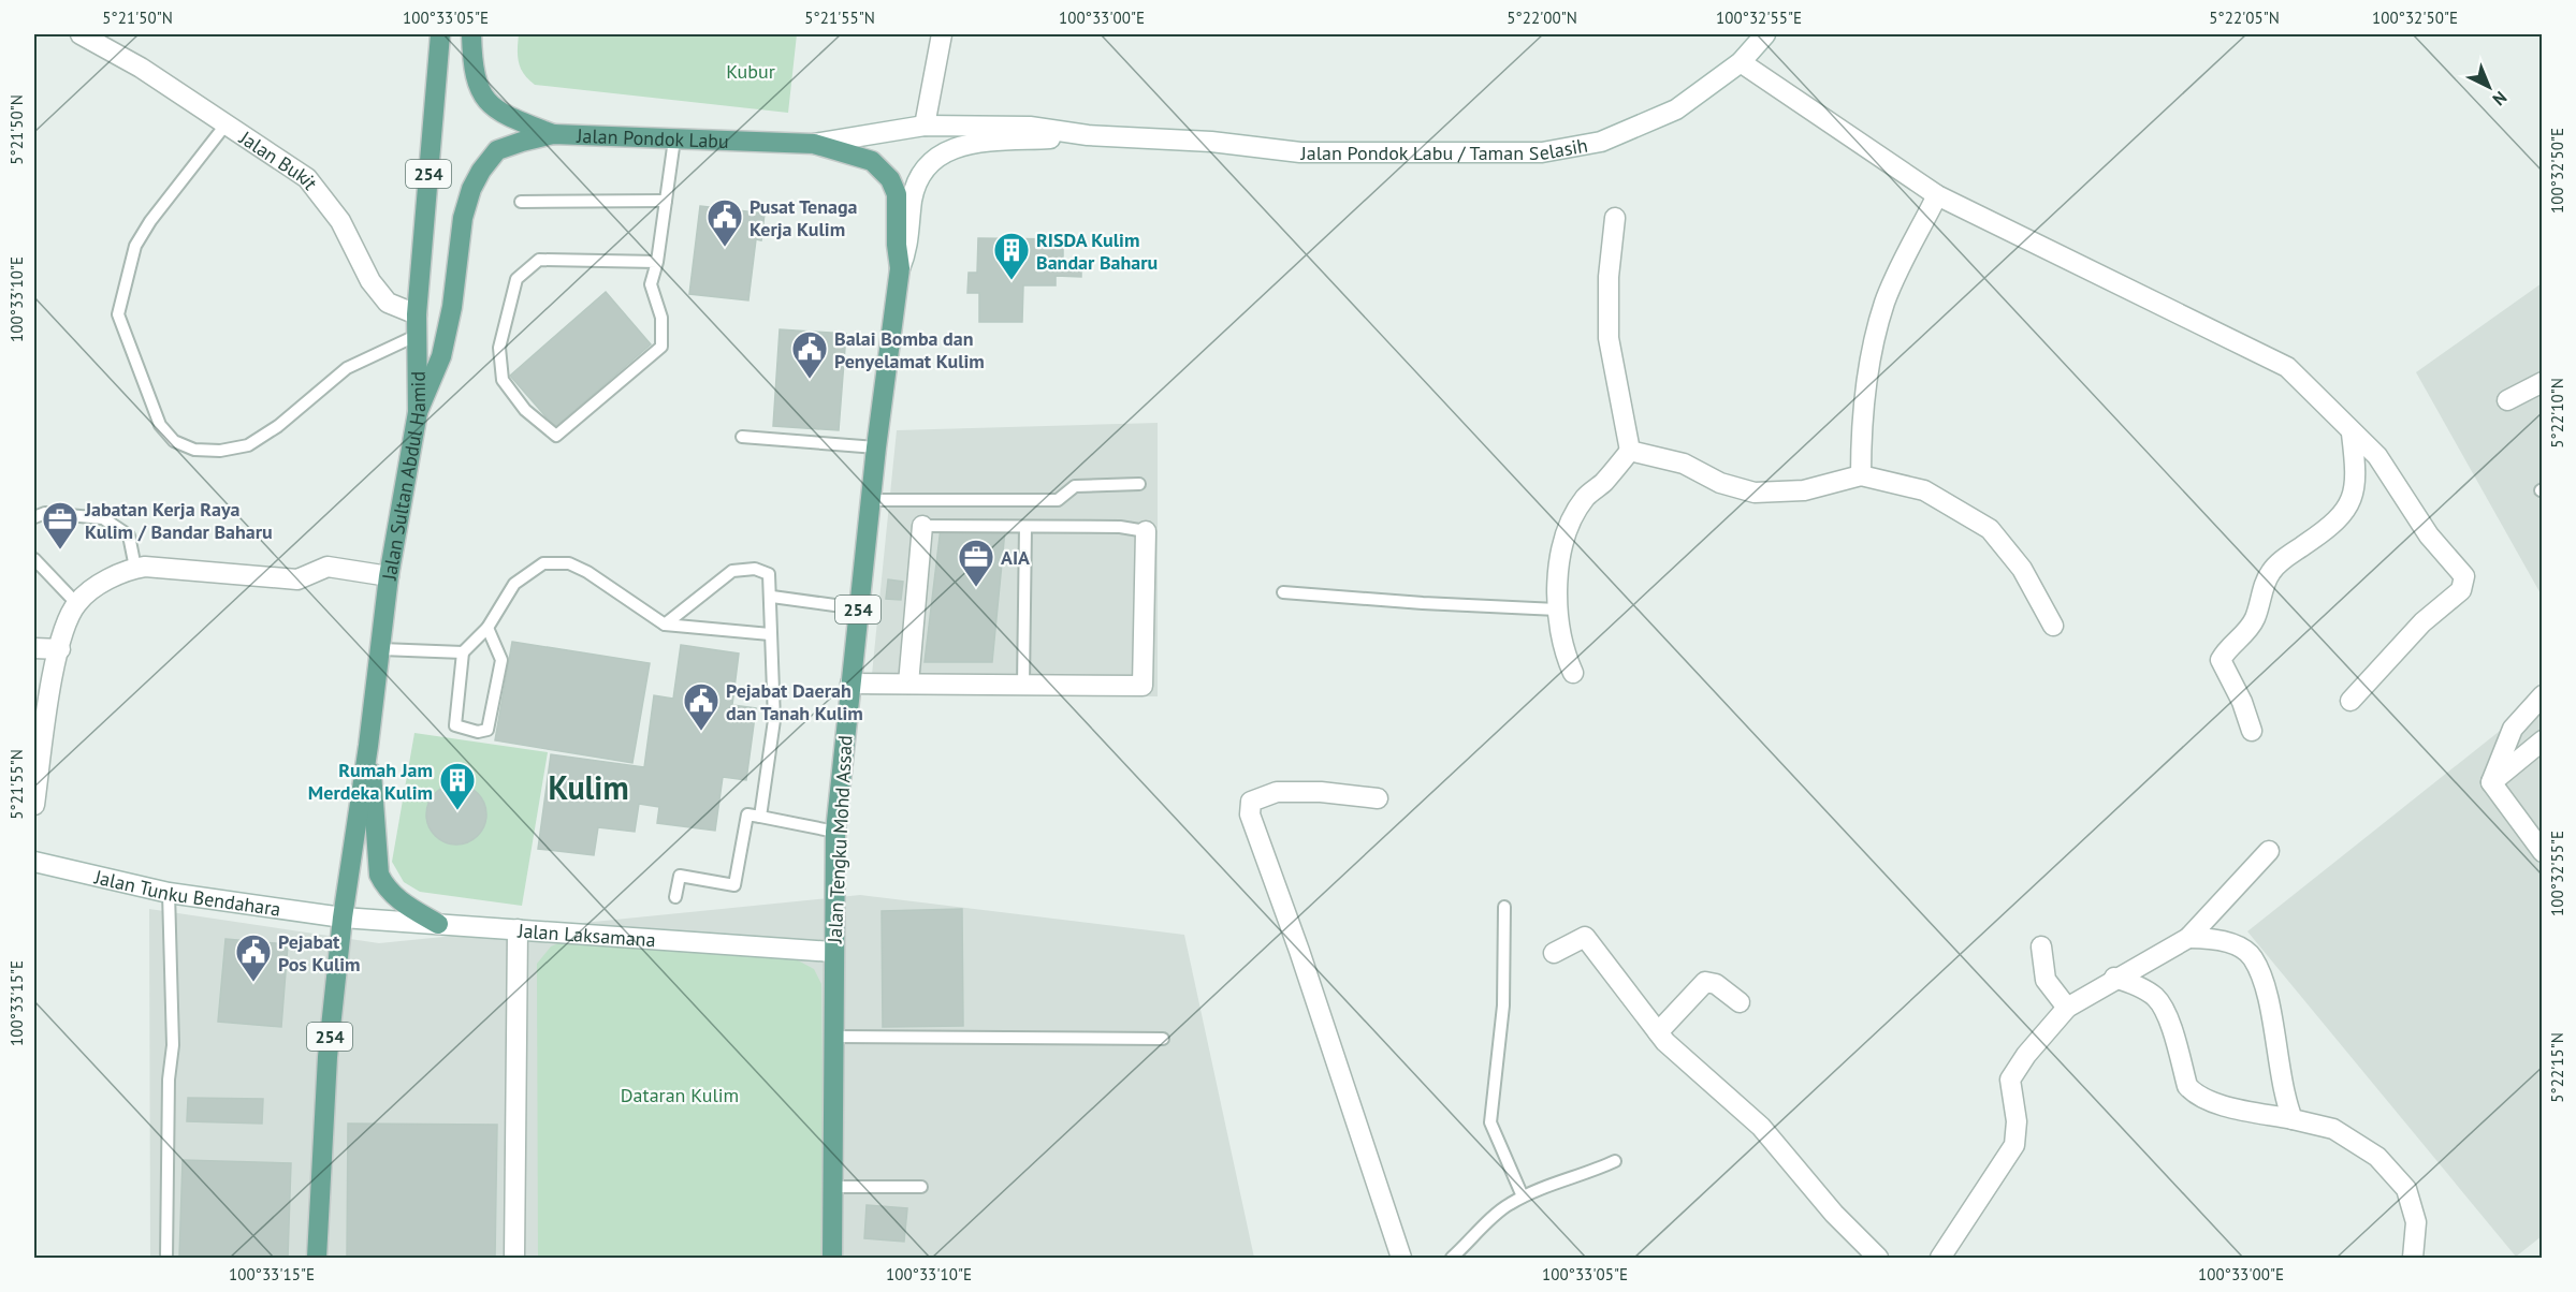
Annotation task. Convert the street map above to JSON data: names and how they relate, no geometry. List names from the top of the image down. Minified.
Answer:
{"streets":{"main road":["Jalan Pondok Labu","254","Jalan Sultan Abdul Hamid","Jalan Tengku Mohd Assad"],"street":["Jalan Pondok Labu / Taman Selasih","Jalan Bukit","Jalan Tunku Bendahara","Jalan Laksamana"]},"crossings":[["Jalan Pondok Labu","Jalan Pondok Labu / Taman Selasih"],["Jalan Pondok Labu","254"],["Jalan Pondok Labu","Jalan Sultan Abdul Hamid"],["Jalan Pondok Labu","Jalan Tengku Mohd Assad"],["Jalan Pondok Labu / Taman Selasih","Jalan Tengku Mohd Assad"],["Jalan Bukit","Jalan Sultan Abdul Hamid"],["254","Jalan Sultan Abdul Hamid"],["254","Jalan Tunku Bendahara"],["254","Jalan Laksamana"],["Jalan Sultan Abdul Hamid","Jalan Tunku Bendahara"],["Jalan Sultan Abdul Hamid","Jalan Laksamana"],["Jalan Tengku Mohd Assad","Jalan Laksamana"],["Jalan Tunku Bendahara","Jalan Laksamana"]],"districts":["Kulim"],"parks":["Kubur","Dataran Kulim"],"places":{"public building":["Pusat Tenaga Kerja Kulim","Balai Bomba dan Penyelamat Kulim","Pejabat Daerah dan Tanah Kulim","Pejabat Pos Kulim"],"building":["RISDA Kulim Bandar Baharu","Rumah Jam Merdeka Kulim"],"office":["Jabatan Kerja Raya Kulim / Bandar Baharu","AIA"]},"north":"bottom right","coordinates":["5°21'50\"N","100°33'05\"E","5°21'55\"N","100°33'00\"E","5°22'00\"N","100°32'55\"E","5°22'05\"N","100°32'50\"E","100°33'10\"E","5°22'10\"N","100°33'15\"E","5°22'15\"N"]}
